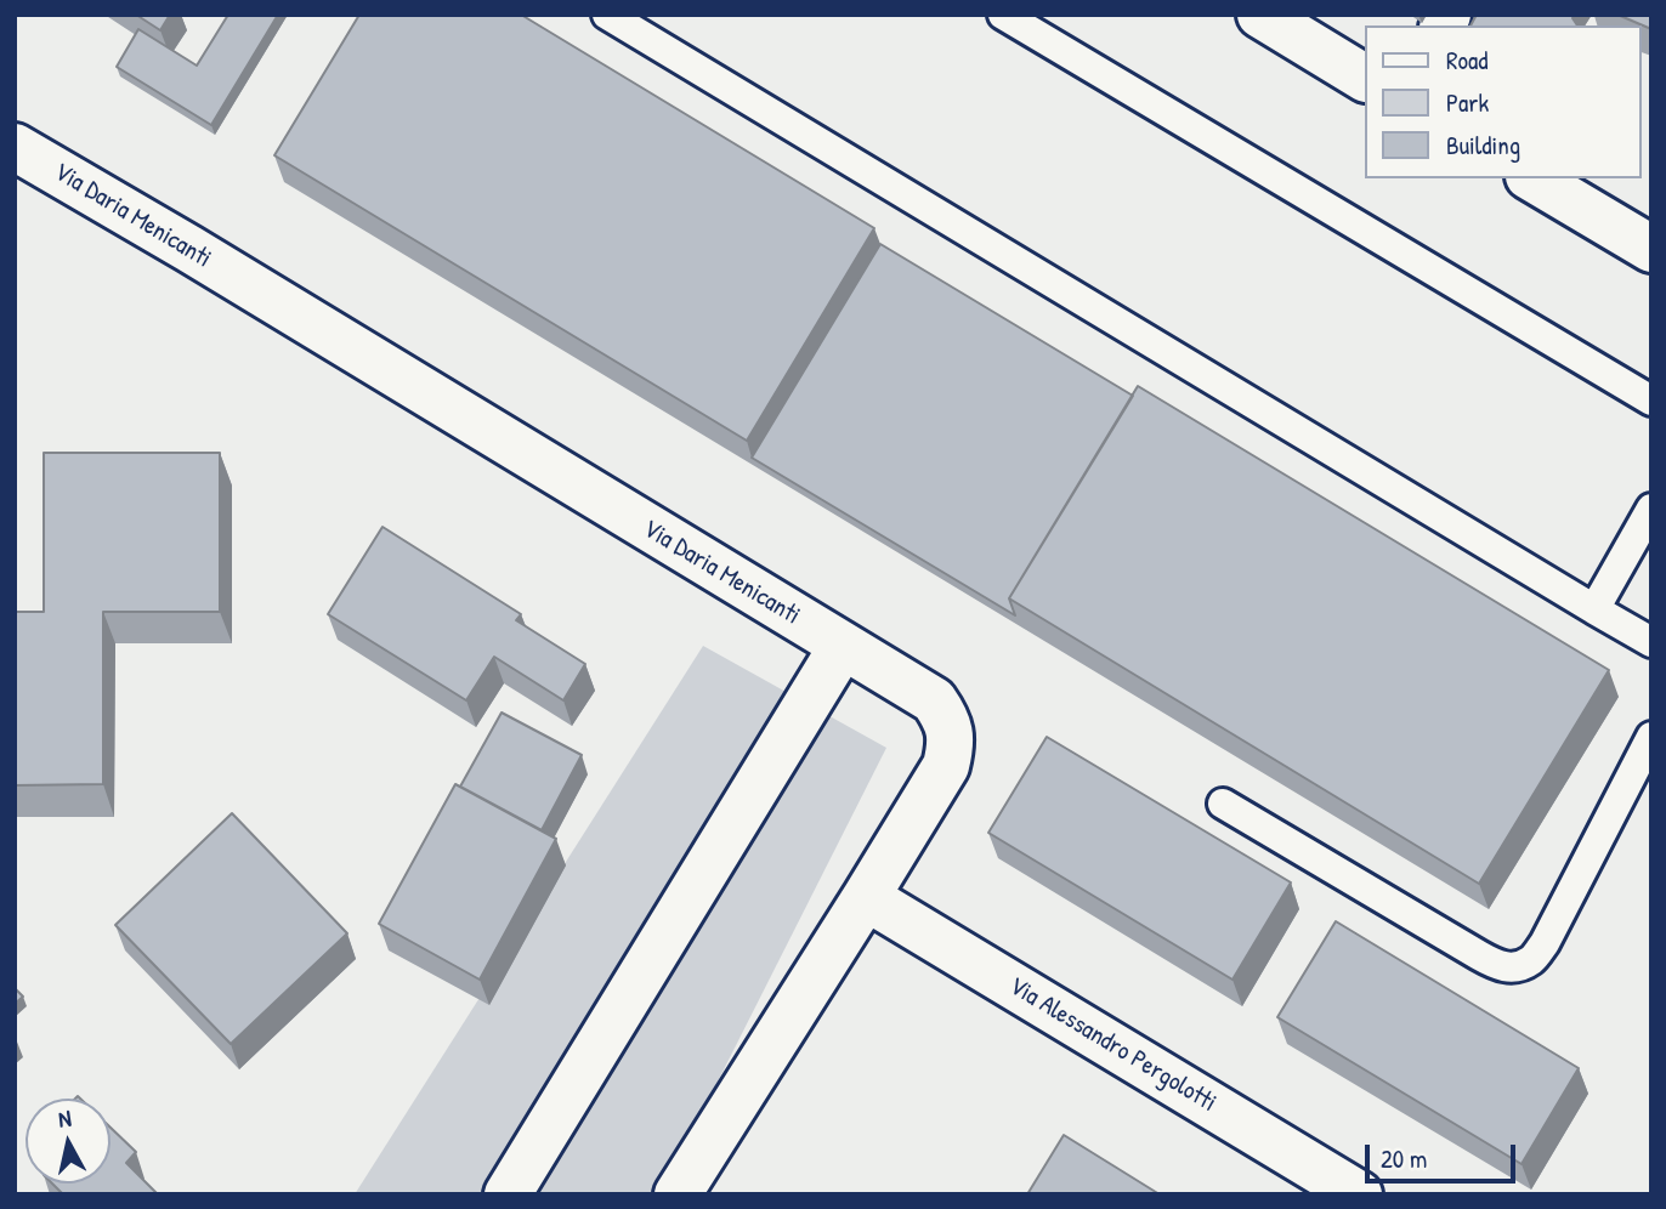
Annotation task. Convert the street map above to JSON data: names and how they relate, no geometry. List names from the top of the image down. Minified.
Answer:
{"streets":{"street":["Via Daria Menicanti","Via Alessandro Pergolotti"]},"crossings":[["Via Daria Menicanti","Via Alessandro Pergolotti"]],"legend":["Road","Park","Building"],"scale_bar":"20 m","north":"top"}
